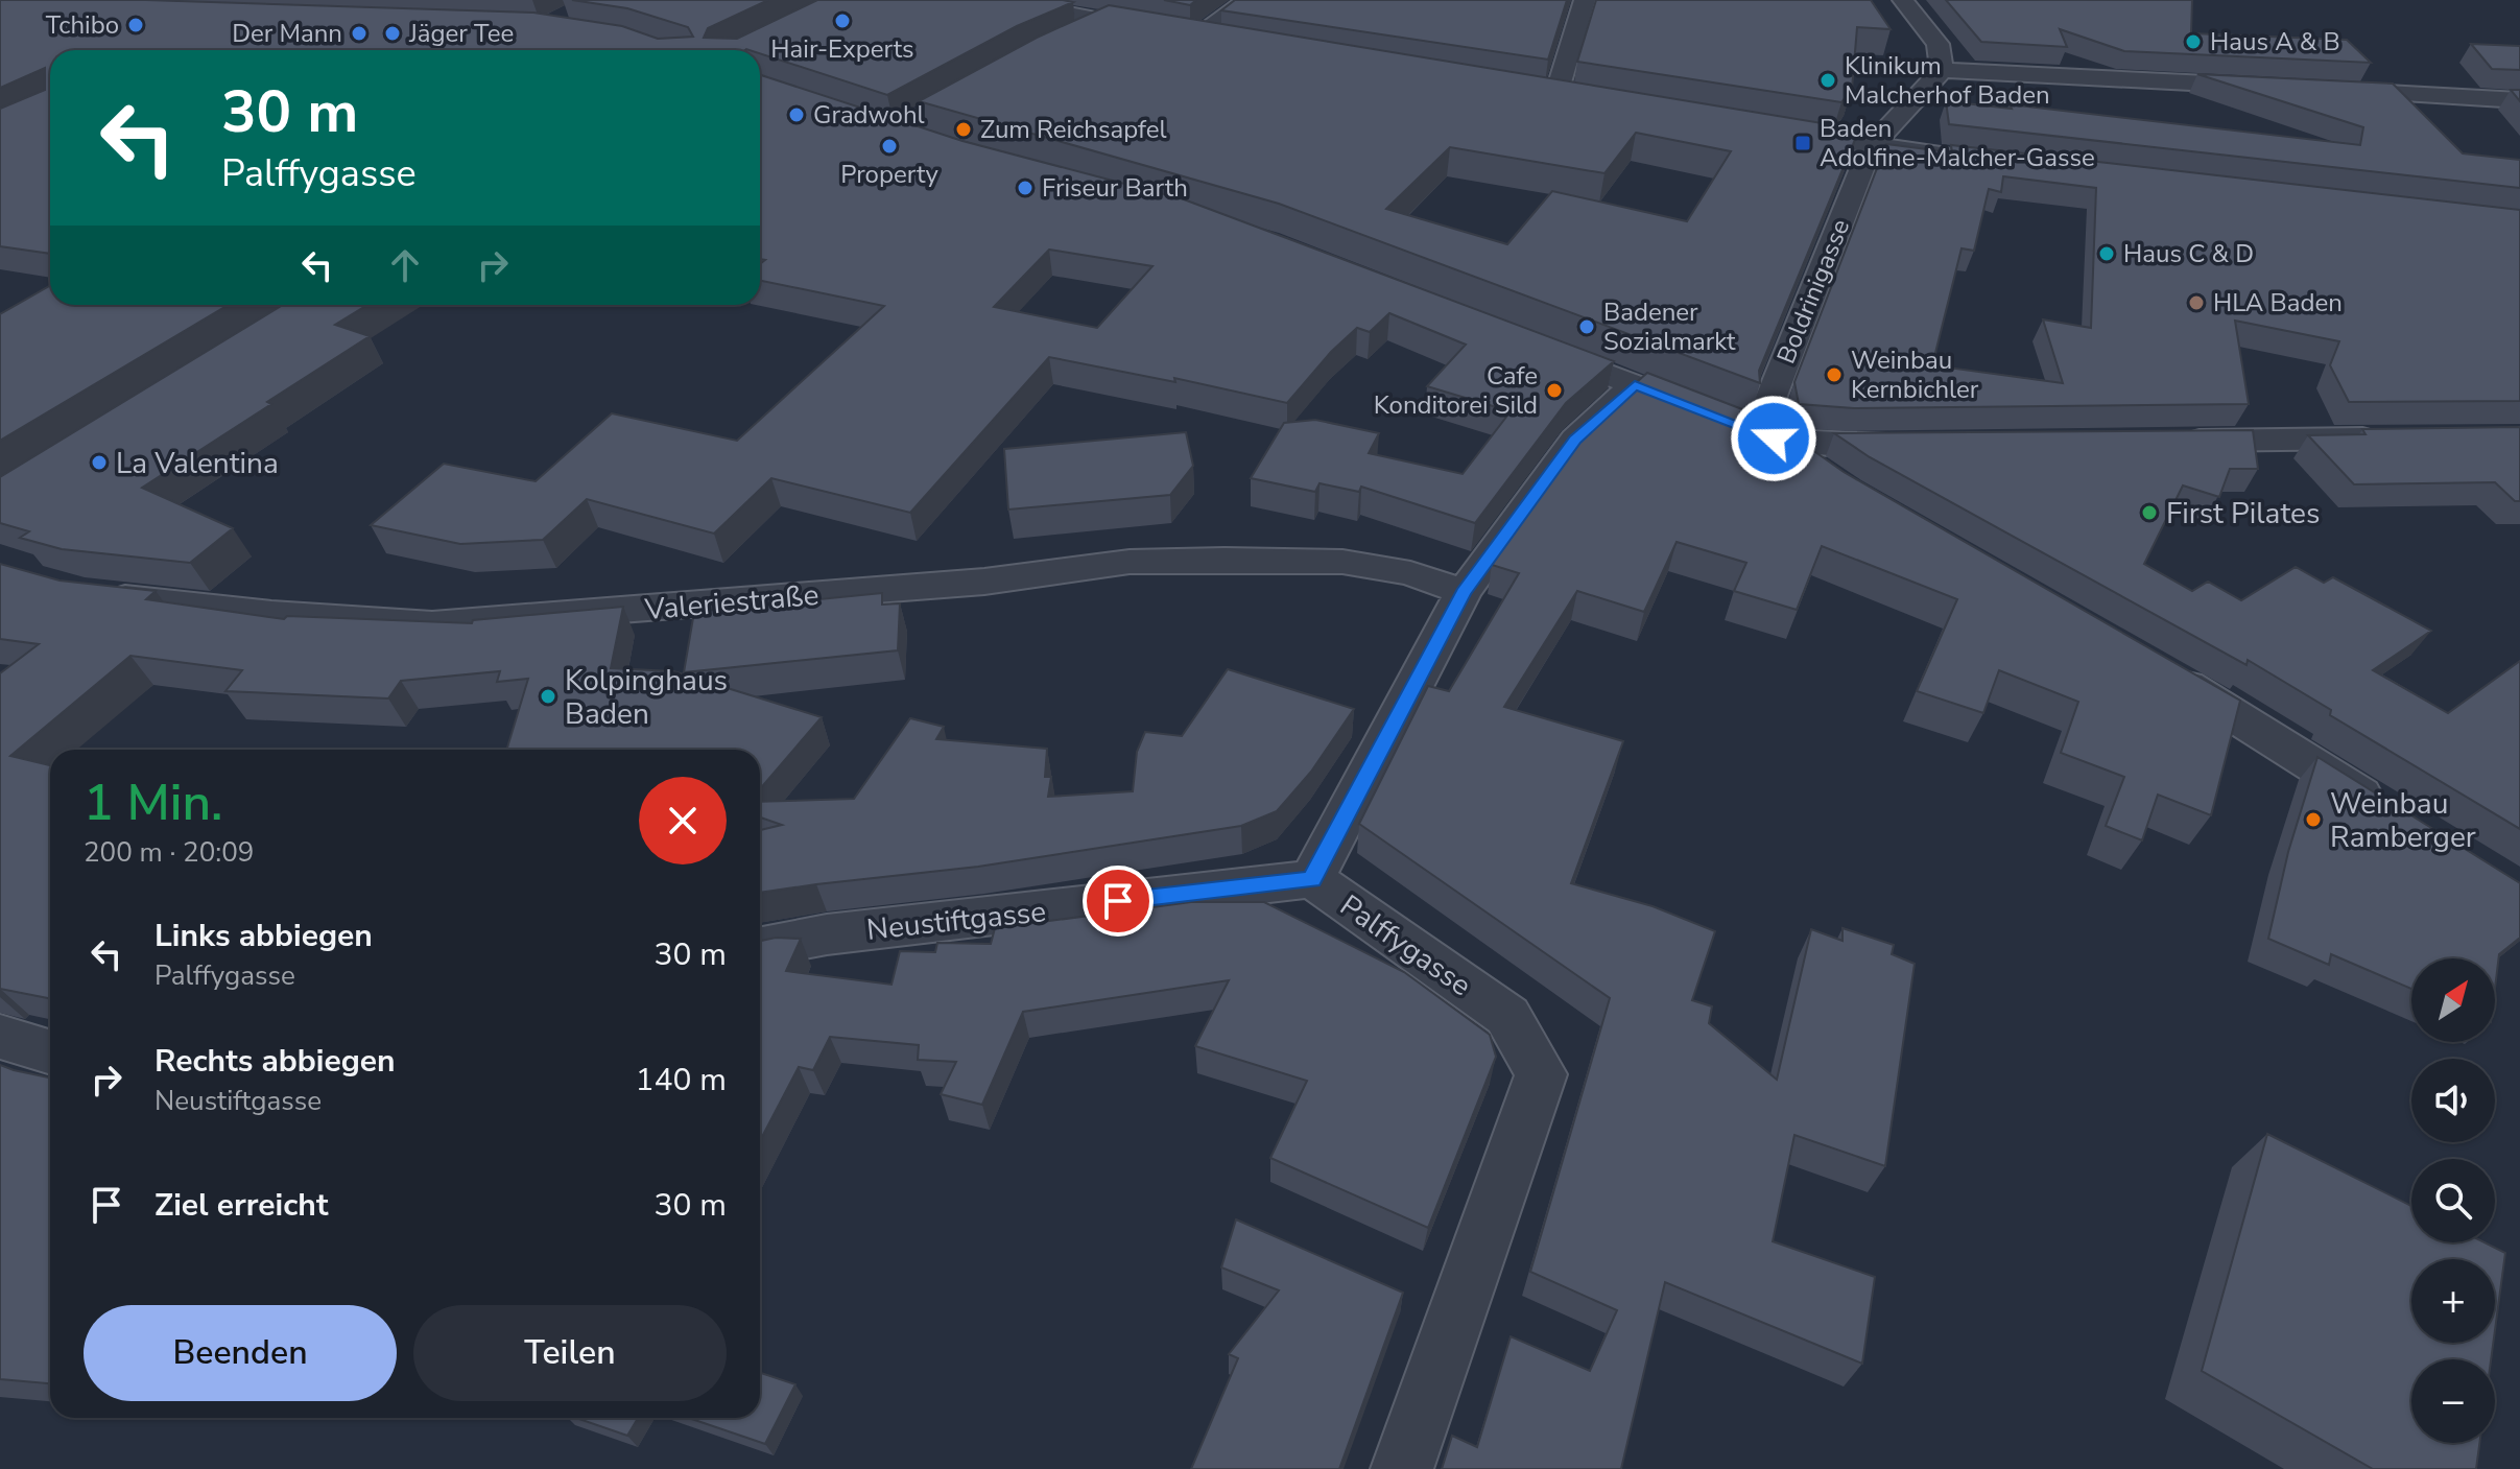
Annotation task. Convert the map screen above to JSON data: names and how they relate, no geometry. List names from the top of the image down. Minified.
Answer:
{"streets":{"street":["Boldrinigasse","Valeriestraße","Neustiftgasse","Palffygasse"]},"crossings":[["Valeriestraße","Palffygasse"],["Neustiftgasse","Palffygasse"]],"places":{"other":["Hair-Experts","Tchibo","Der Mann","Jäger Tee","Haus A & B","Klinikum Malcherhof Baden","Gradwohl","Zum Reichsapfel","Property","Friseur Barth","Haus C & D","HLA Baden","Badener Sozialmarkt","Weinbau Kernbichler","Cafe Konditorei Sild","La Valentina","First Pilates","Kolpinghaus Baden","Weinbau Ramberger"],"transit":["Baden Adolfine-Malcher-Gasse"]},"north":"top right","page":{"turn":["30 m","Palffygasse"],"heading":["1 Min.","200 m · 20:09"],"list":[{"name":"Links abbiegen","note":"Palffygasse","value":"30 m"},{"name":"Rechts abbiegen","note":"Neustiftgasse","value":"140 m"},{"name":"Ziel erreicht","value":"30 m"}],"map_buttons":["+","−"],"buttons":["Beenden","Teilen"]}}
